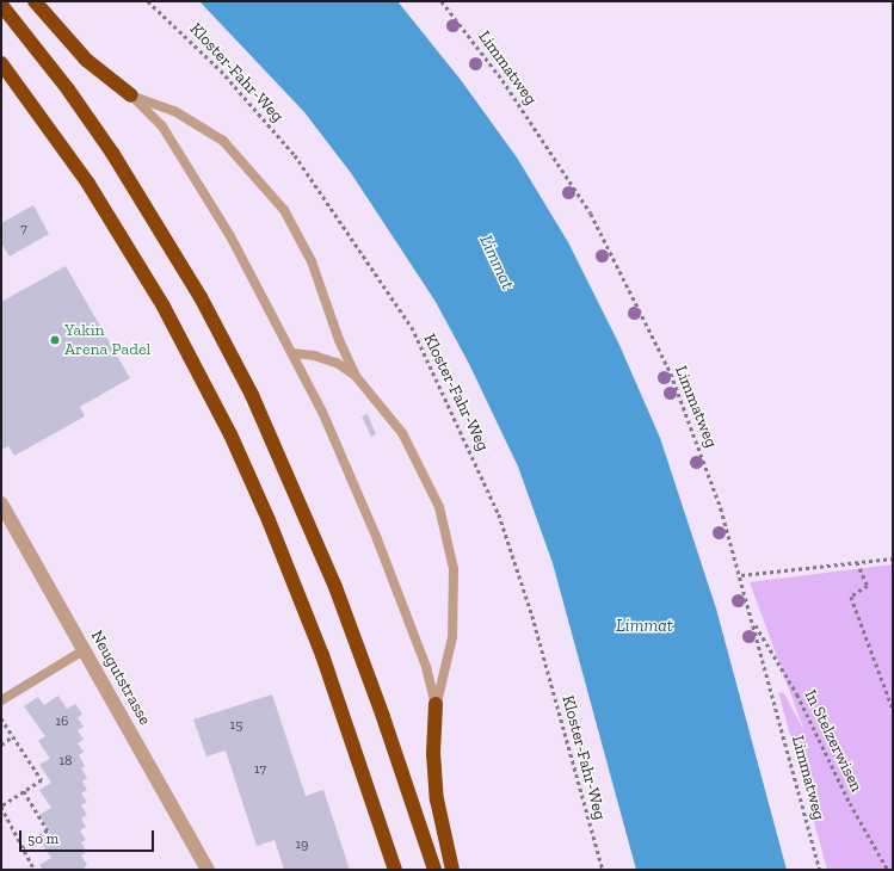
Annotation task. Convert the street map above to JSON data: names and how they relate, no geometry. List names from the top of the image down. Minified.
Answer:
{"streets":{"street":["Neugutstrasse"],"path":["Limmatweg","Kloster-Fahr-Weg","In Stelzerwisen"]},"crossings":[["Limmatweg","In Stelzerwisen"]],"water":["Limmat"],"places":["Yakin Arena Padel"],"house_numbers":["7","16","15","18","17","19"],"scale_bar":"50 m"}
